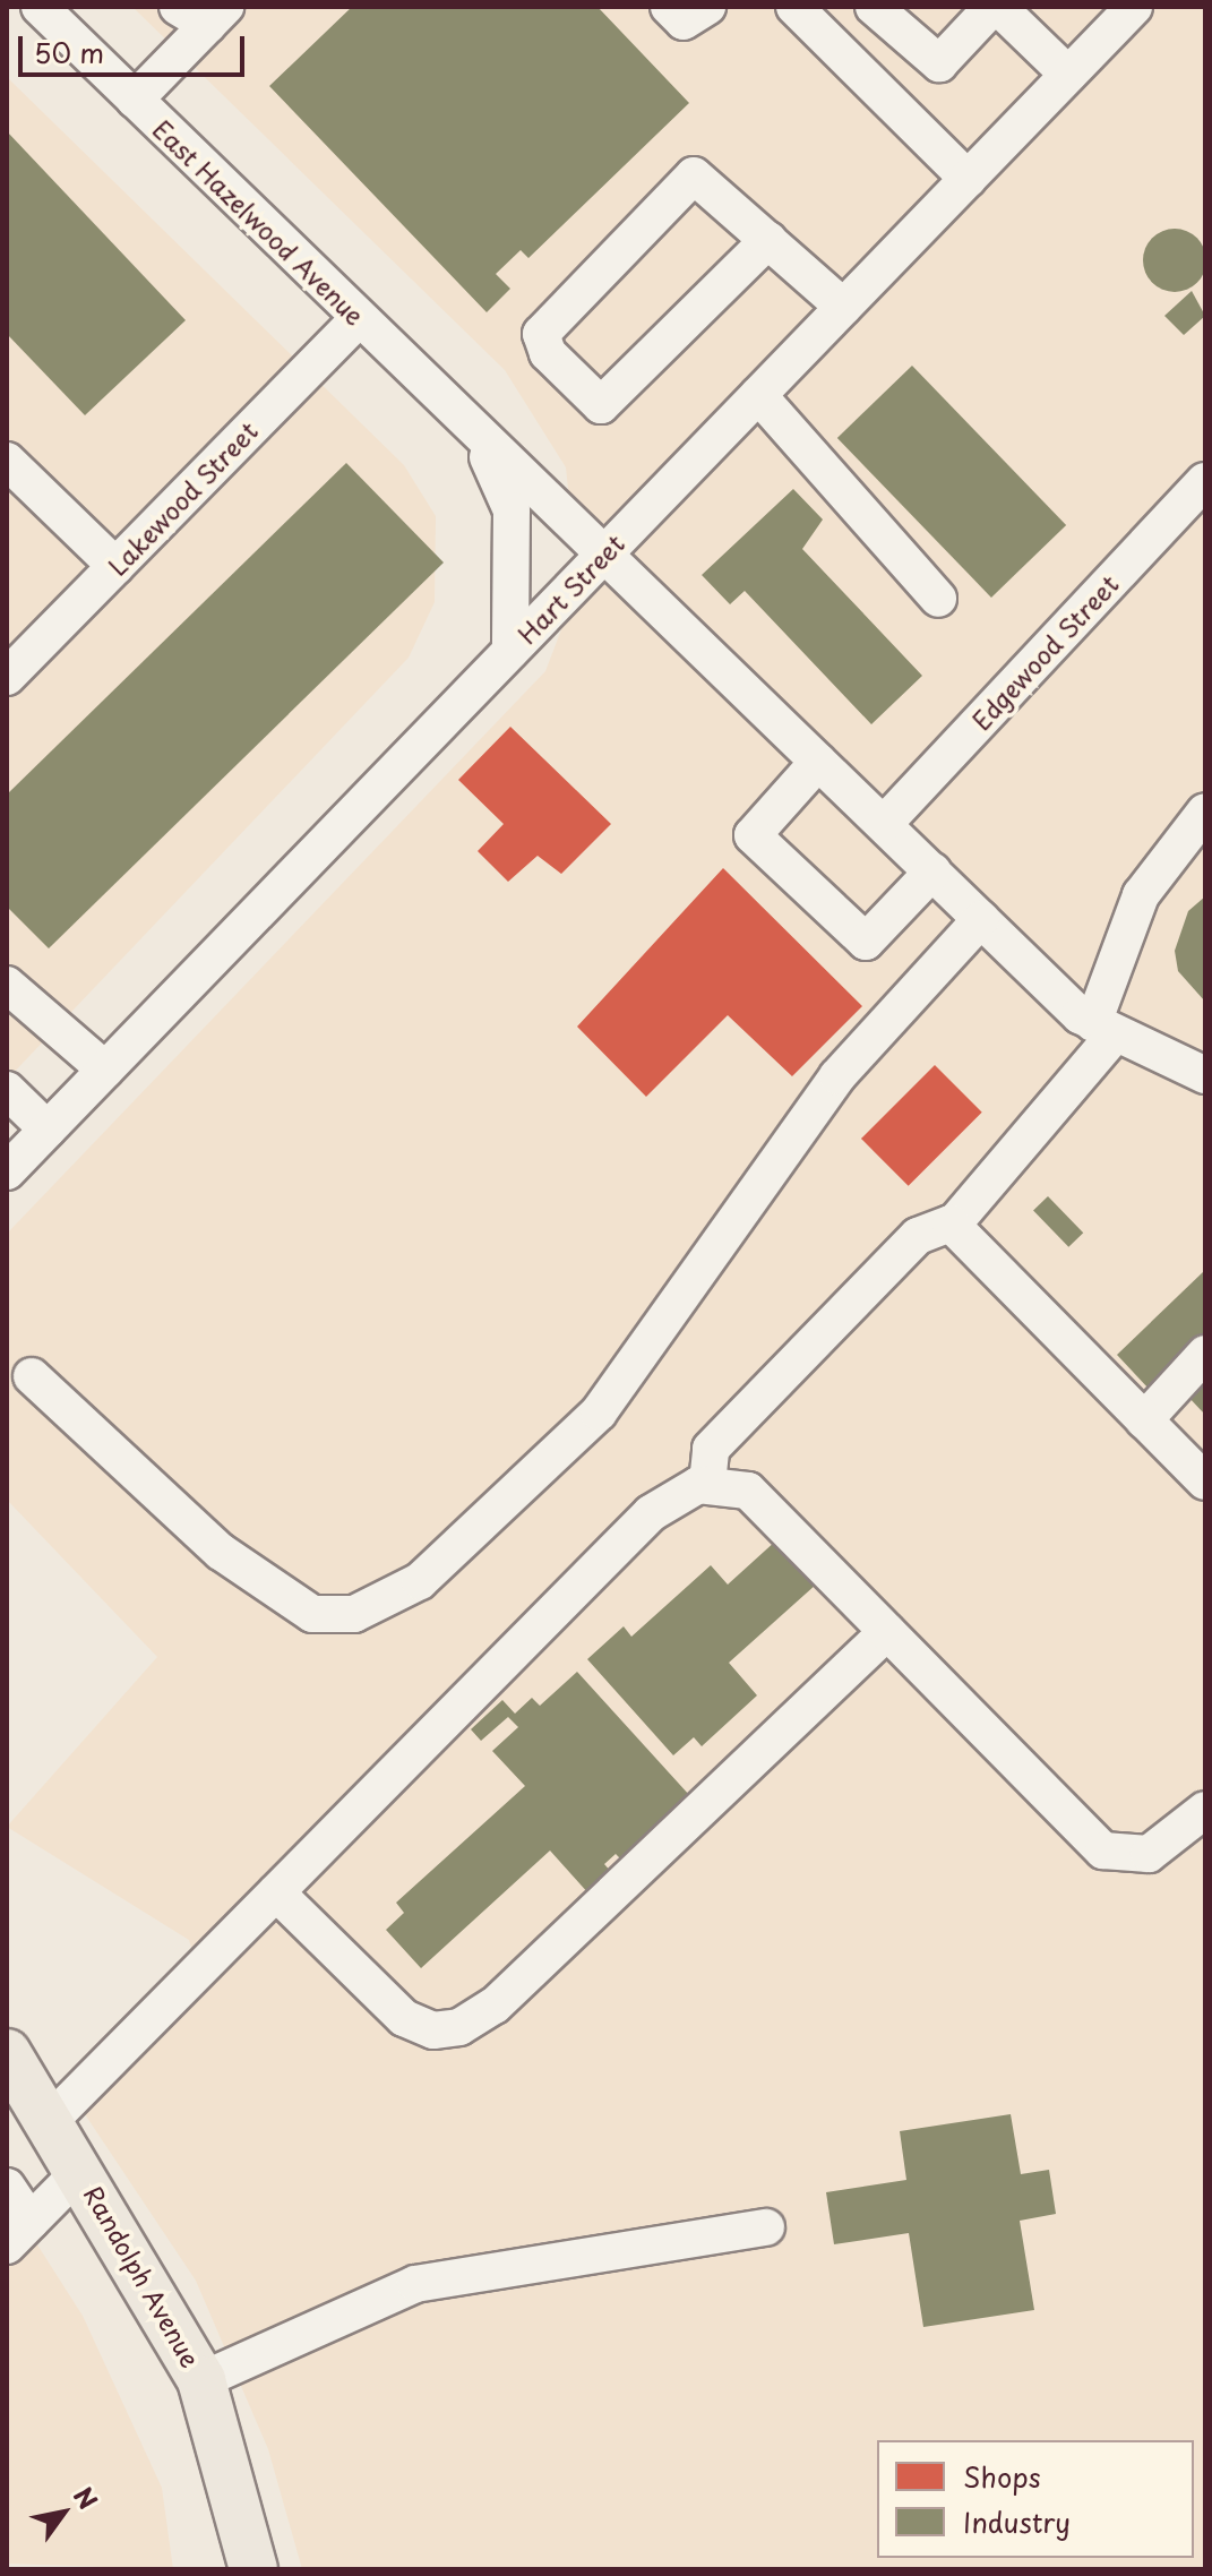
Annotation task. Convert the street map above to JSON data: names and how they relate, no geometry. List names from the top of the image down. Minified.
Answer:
{"streets":{"main road":["Randolph Avenue"],"street":["East Hazelwood Avenue","Lakewood Street","Hart Street","Edgewood Street"]},"crossings":[["East Hazelwood Avenue","Lakewood Street"],["East Hazelwood Avenue","Hart Street"],["East Hazelwood Avenue","Edgewood Street"]],"legend":["Shops","Industry"],"scale_bar":"50 m","north":"top right"}
